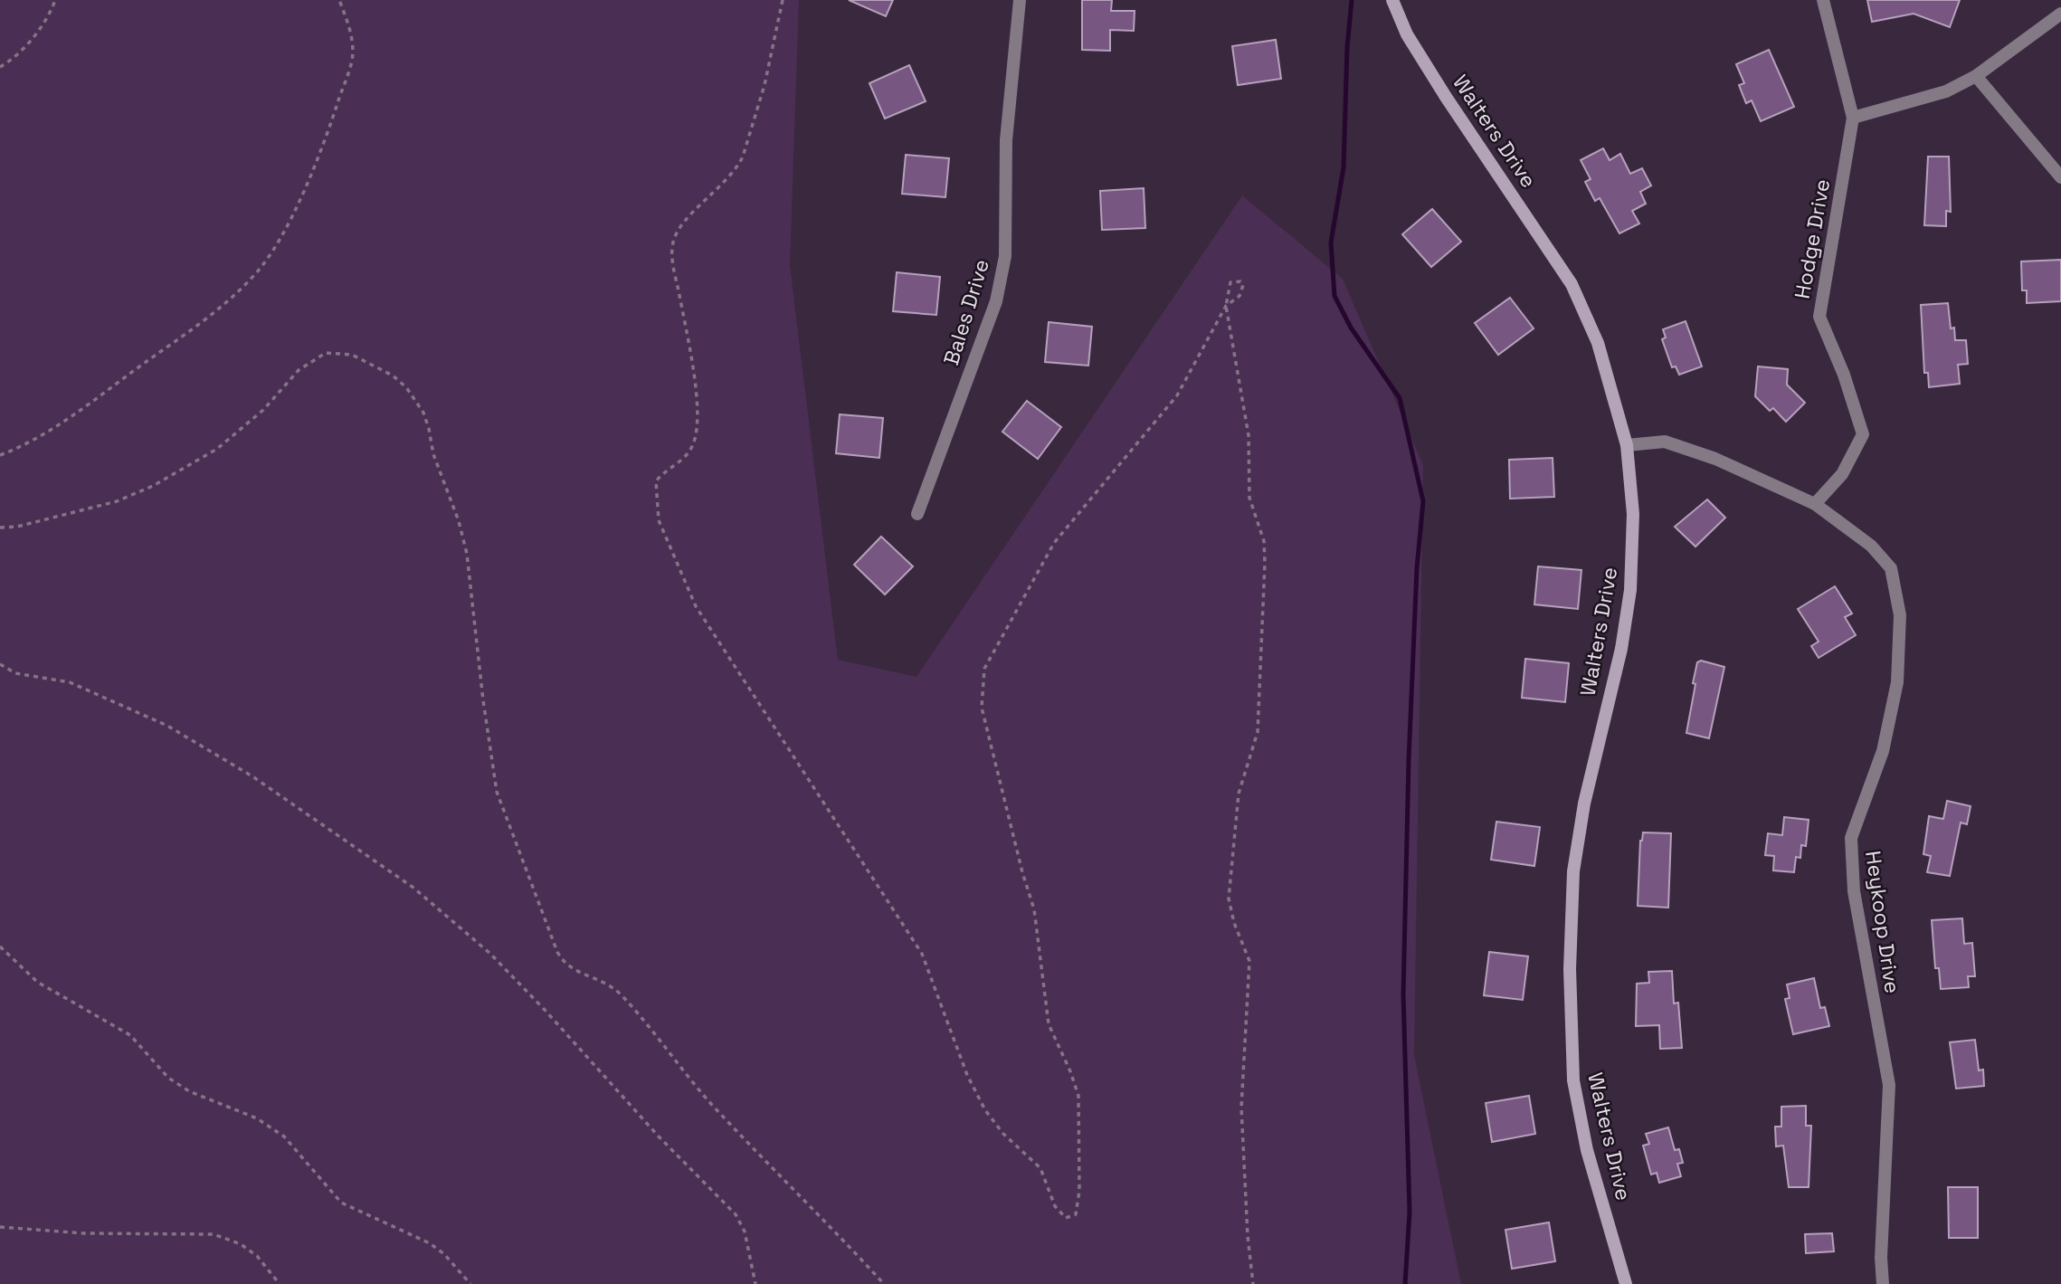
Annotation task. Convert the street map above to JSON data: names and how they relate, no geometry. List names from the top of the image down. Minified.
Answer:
{"streets":{"street":["Walters Drive","Hodge Drive","Bales Drive","Heykoop Drive"]},"crossings":[["Walters Drive","Heykoop Drive"],["Hodge Drive","Heykoop Drive"]]}
